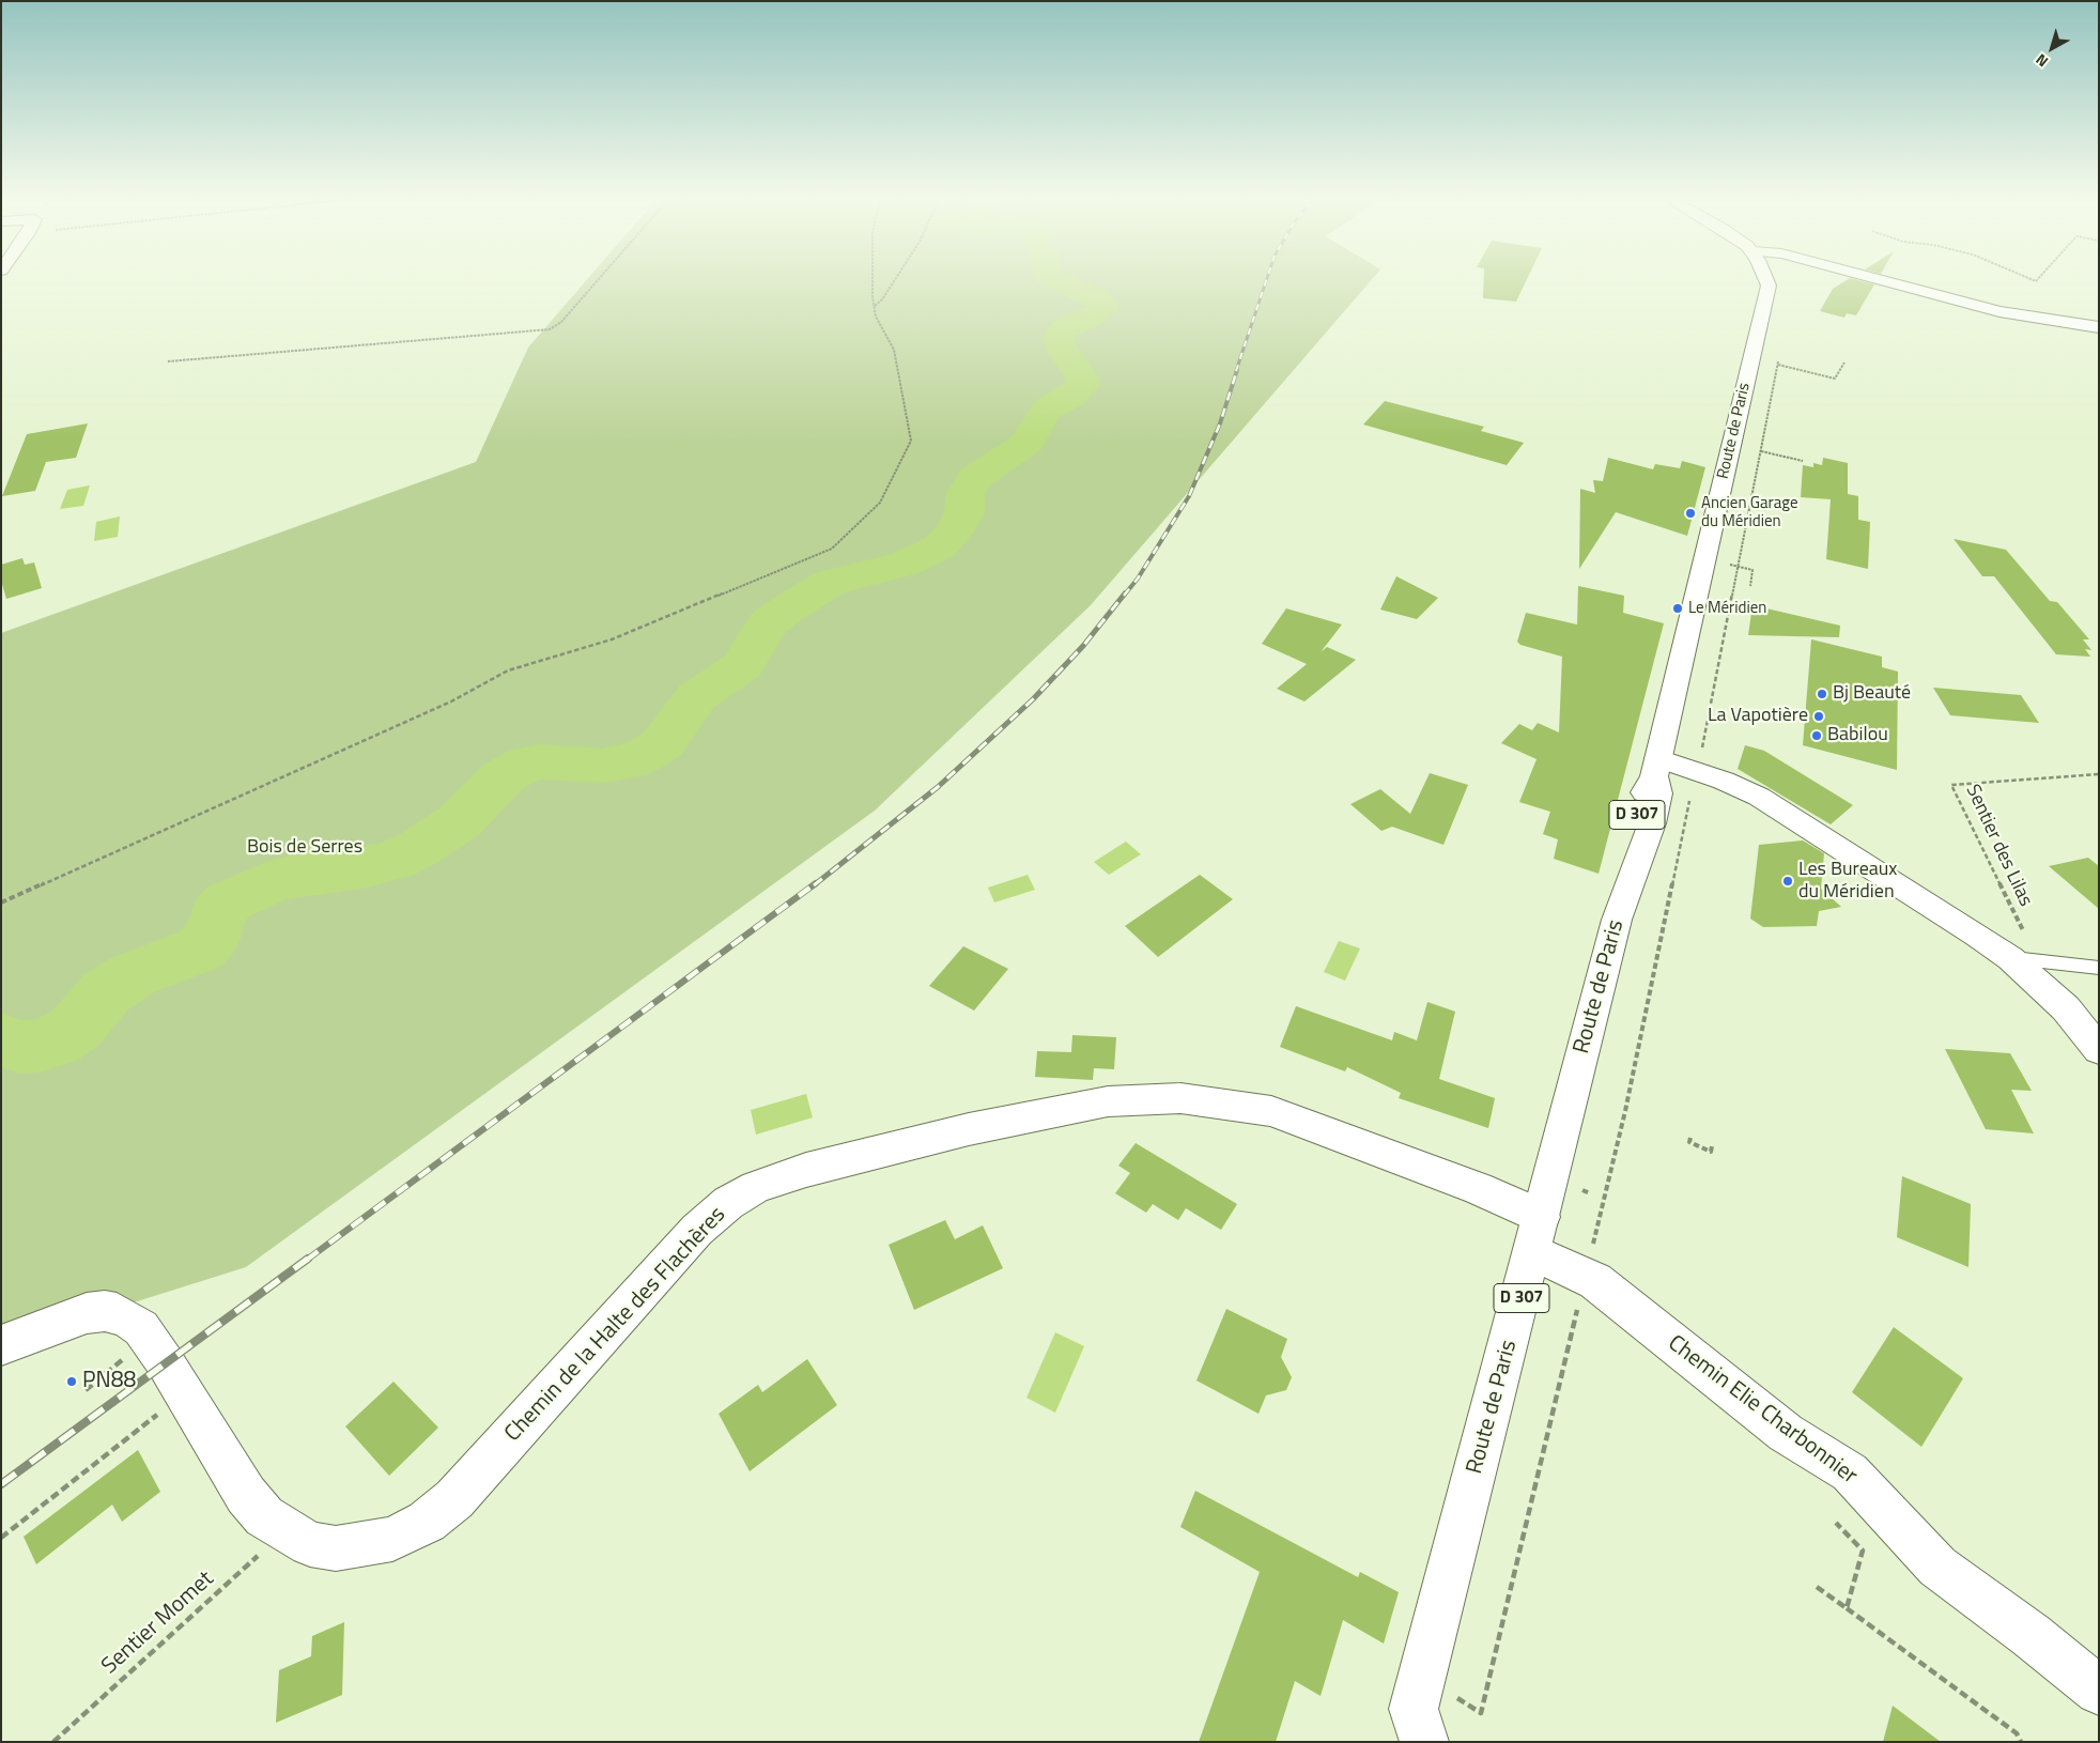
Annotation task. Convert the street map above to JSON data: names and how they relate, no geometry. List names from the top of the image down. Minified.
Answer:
{"streets":{"street":["Route de Paris","D 307","Chemin de la Halte des Flachères","Chemin Elie Charbonnier"],"path":["Sentier des Lilas","Sentier Momet"]},"crossings":[["Route de Paris","Chemin de la Halte des Flachères"],["Route de Paris","Chemin Elie Charbonnier"],["Chemin de la Halte des Flachères","Chemin Elie Charbonnier"],["Chemin de la Halte des Flachères","Sentier Momet"]],"parks":["Bois de Serres"],"places":["Ancien Garage du Méridien","Le Méridien","Bj Beauté","La Vapotière","Babilou","Les Bureaux du Méridien","PN88"],"north":"bottom left"}
